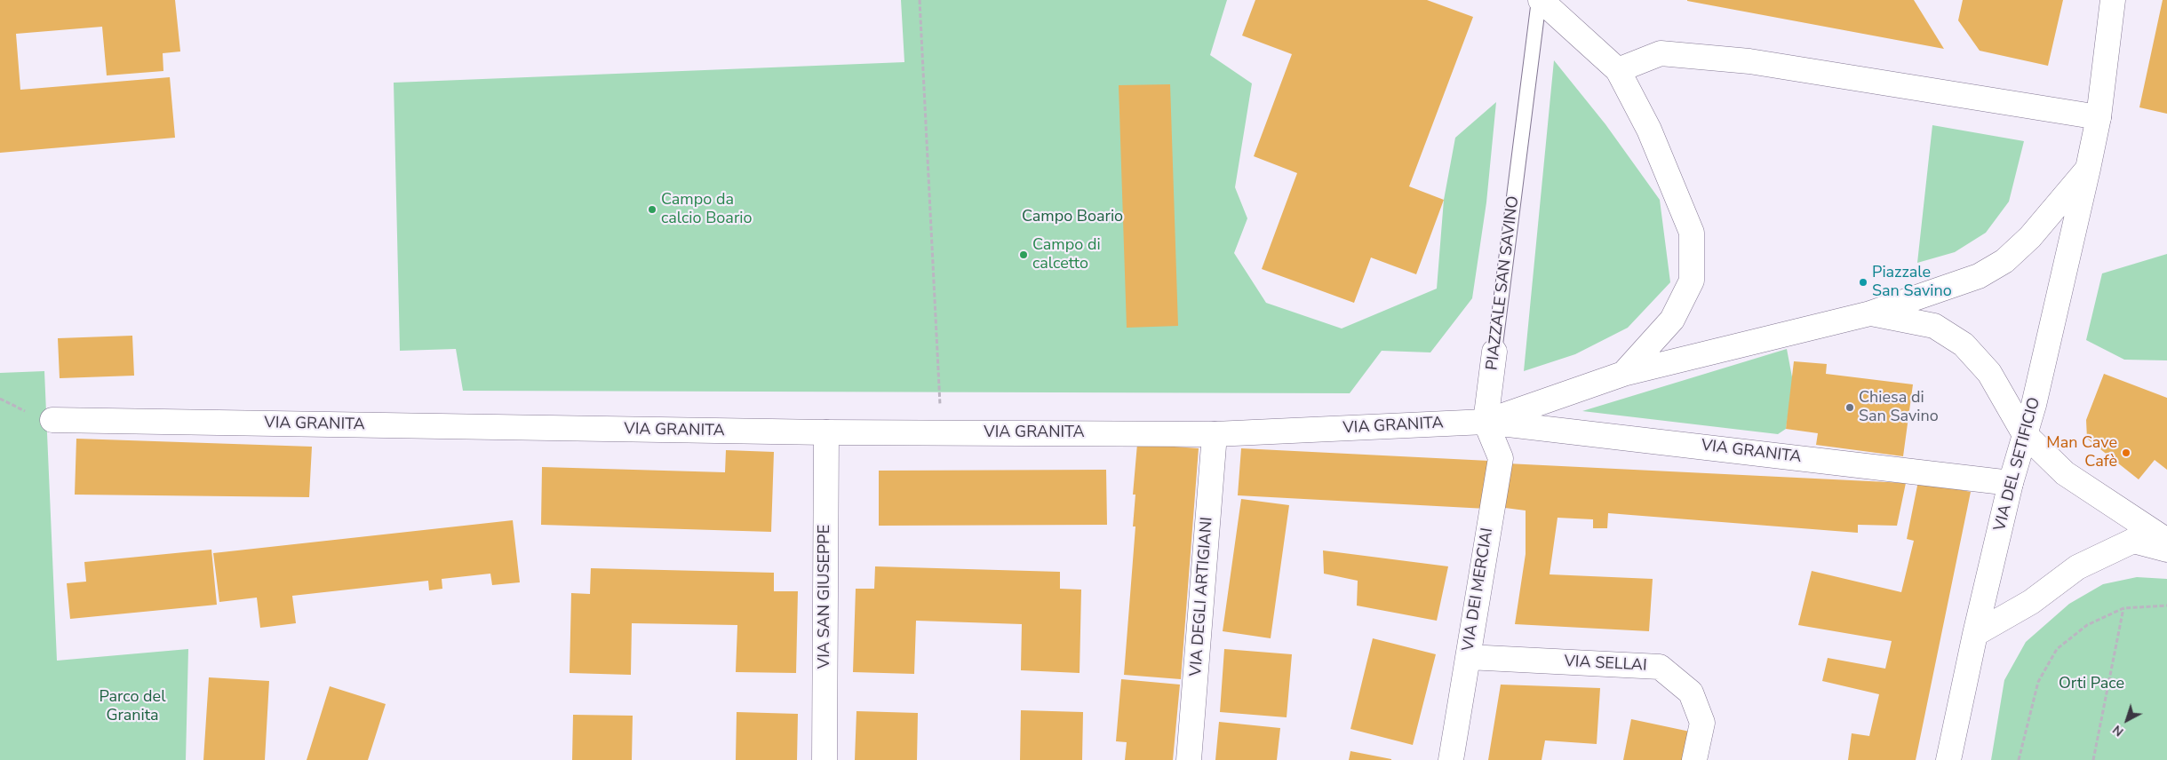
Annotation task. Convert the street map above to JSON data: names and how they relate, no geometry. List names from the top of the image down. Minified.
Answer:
{"streets":{"street":["PIAZZALE SAN SAVINO","VIA GRANITA","VIA DEL SETIFICIO","VIA DEI MERCIAI","VIA SAN GIUSEPPE","VIA DEGLI ARTIGIANI","VIA SELLAI"]},"crossings":[["PIAZZALE SAN SAVINO","VIA GRANITA"],["PIAZZALE SAN SAVINO","VIA DEL SETIFICIO"],["PIAZZALE SAN SAVINO","VIA DEI MERCIAI"],["VIA GRANITA","VIA DEL SETIFICIO"],["VIA GRANITA","VIA DEI MERCIAI"],["VIA GRANITA","VIA SAN GIUSEPPE"],["VIA GRANITA","VIA DEGLI ARTIGIANI"],["VIA DEI MERCIAI","VIA SELLAI"]],"parks":["Campo Boario","Orti Pace","Parco del Granita"],"places":["Campo da calcio Boario","Campo di calcetto","Piazzale San Savino","Chiesa di San Savino","Man Cave Cafè"],"north":"bottom left"}
